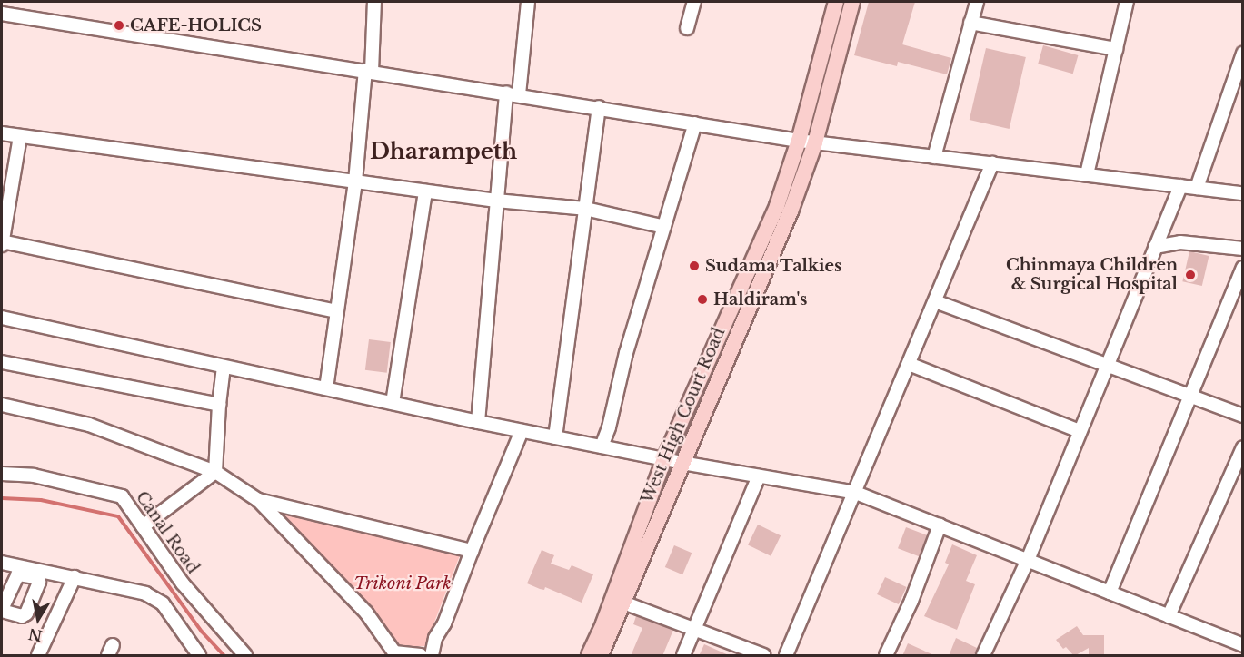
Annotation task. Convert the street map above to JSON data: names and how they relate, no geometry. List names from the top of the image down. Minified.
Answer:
{"streets":{"main road":["West High Court Road"],"street":["Canal Road"]},"districts":["Dharampeth"],"parks":["Trikoni Park"],"places":["CAFE-HOLICS","Sudama Talkies","Chinmaya Children & Surgical Hospital","Haldiram's"],"north":"bottom"}
